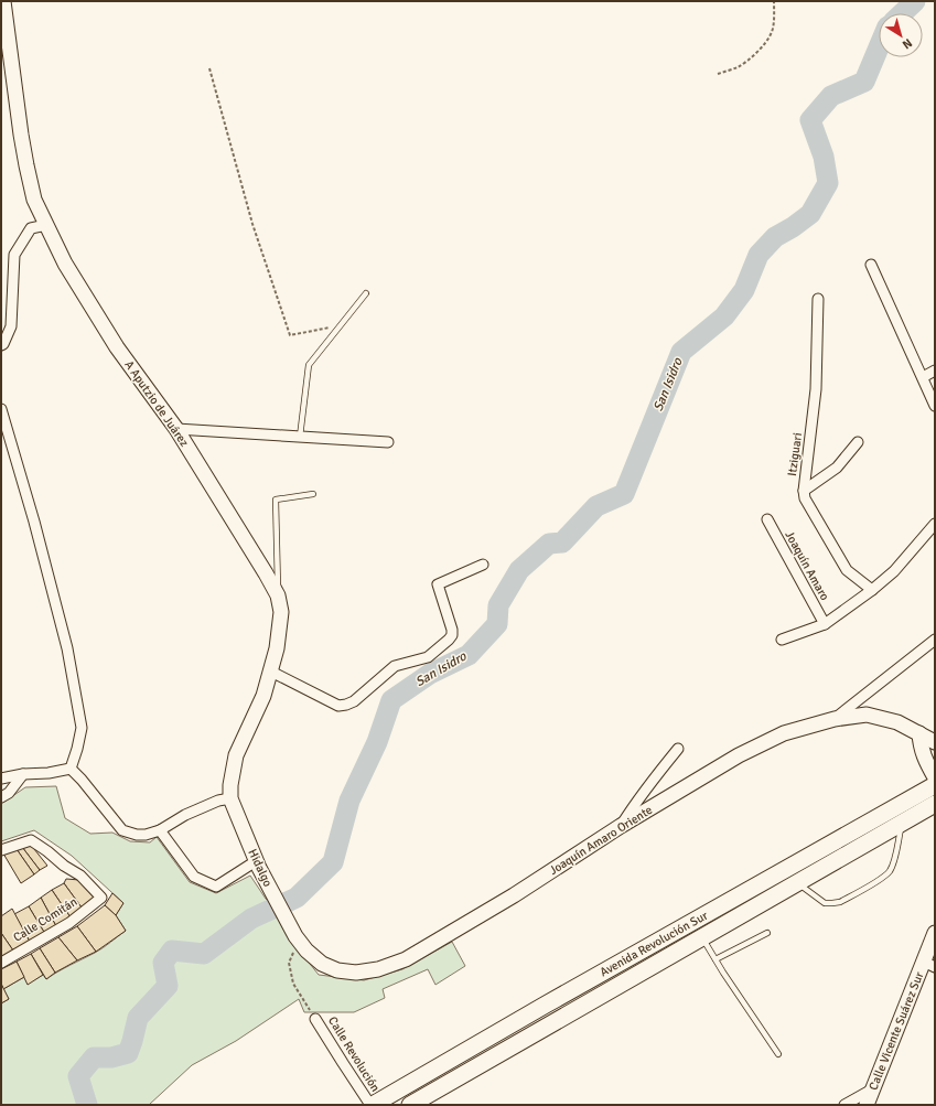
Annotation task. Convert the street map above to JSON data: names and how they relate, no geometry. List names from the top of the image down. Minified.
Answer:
{"streets":{"main road":["Avenida Revolución Sur"],"street":["A Aputzio de Juárez","Itziguari","Joaquín Amaro","Joaquín Amaro Oriente","Hidalgo","Calle Comitán","Calle Vicente Suárez Sur","Calle Revolución"]},"crossings":[["A Aputzio de Juárez","Hidalgo"],["Joaquín Amaro Oriente","Hidalgo"],["Avenida Revolución Sur","Calle Revolución"]],"water":["San Isidro"],"north":"bottom right"}
